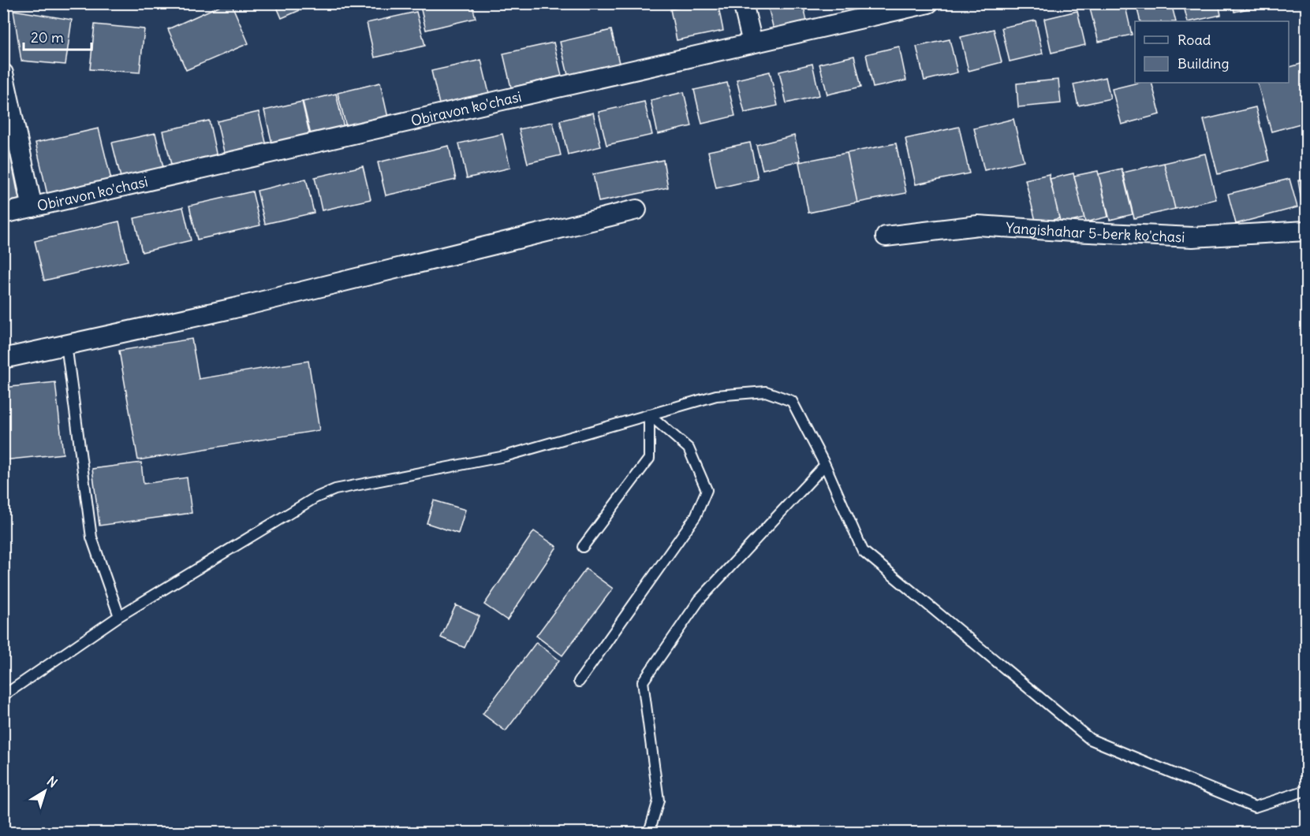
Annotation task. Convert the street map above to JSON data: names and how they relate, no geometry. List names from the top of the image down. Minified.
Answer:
{"streets":{"street":["Obiravon ko'chasi","Yangishahar 5-berk ko'chasi"]},"legend":["Road","Building"],"scale_bar":"20 m","north":"top right"}
